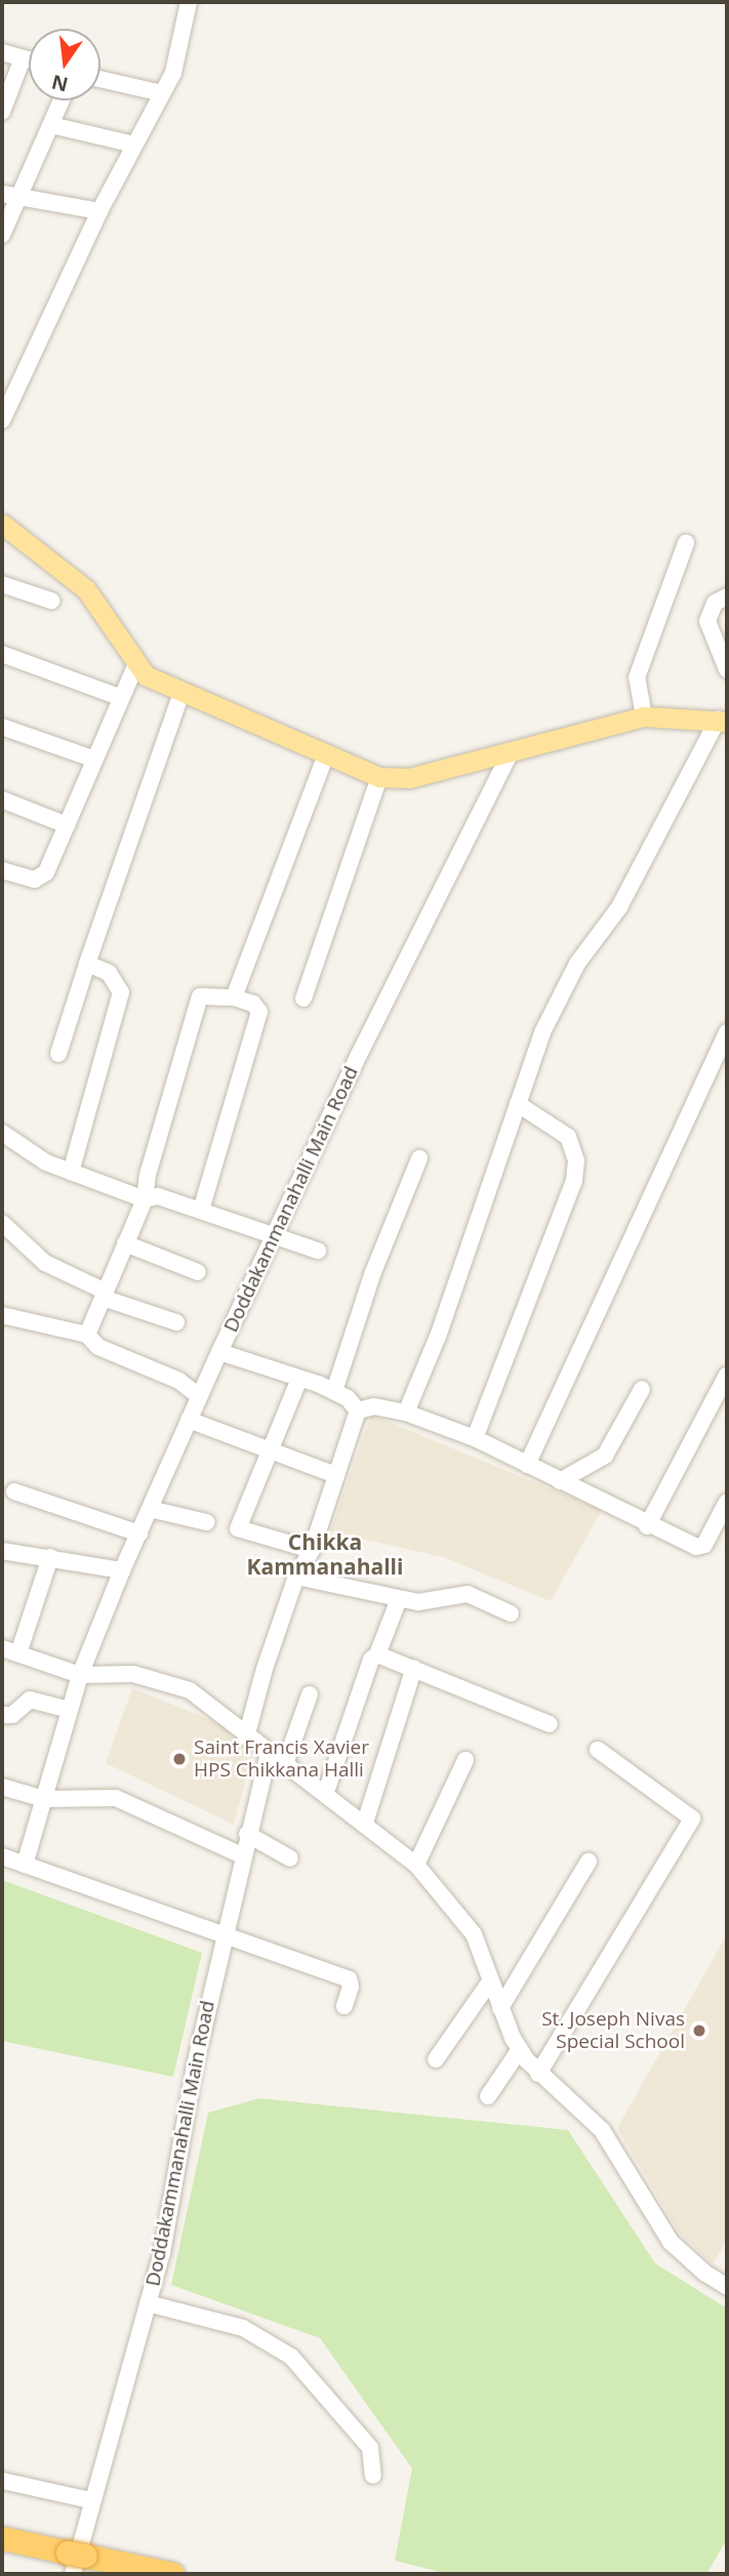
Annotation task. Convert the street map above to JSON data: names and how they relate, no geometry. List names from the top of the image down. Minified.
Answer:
{"streets":{"street":["Doddakammanahalli Main Road"]},"districts":["Chikka Kammanahalli"],"places":["Saint Francis Xavier HPS Chikkana Halli","St. Joseph Nivas Special School"],"north":"bottom"}
